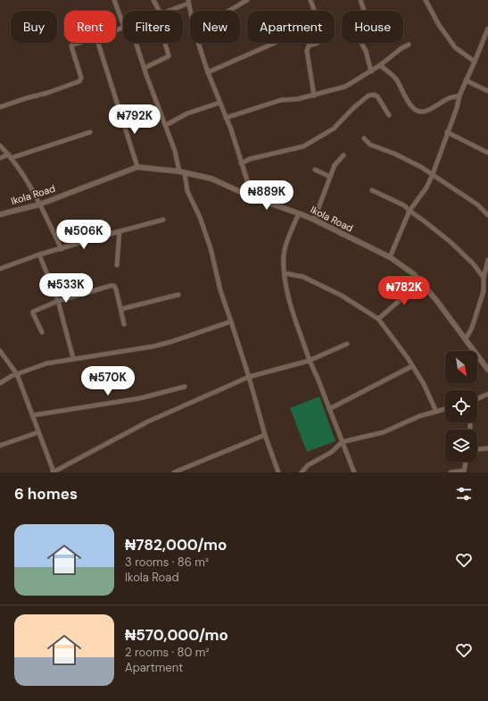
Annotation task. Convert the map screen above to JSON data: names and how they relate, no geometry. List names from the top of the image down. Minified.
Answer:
{"streets":{"street":["Ikola Road"]},"north":"bottom right","page":{"chip":["Buy","Rent","Filters","New","Apartment","House"],"price":["₦792K","₦889K","₦506K","₦533K","₦782K","₦570K"],"heading":"6 homes","list":[{"name":"₦782,000/mo","note":"3 rooms · 86 m² · Ikola Road"},{"name":"₦570,000/mo","note":"2 rooms · 80 m² · Apartment"}]}}
